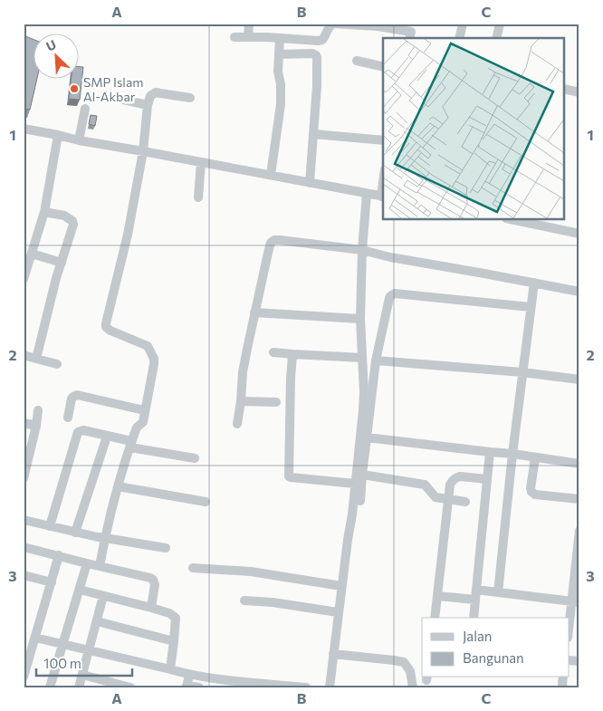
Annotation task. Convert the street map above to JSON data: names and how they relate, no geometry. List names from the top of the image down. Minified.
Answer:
{"places":["SMP Islam Al-Akbar"],"legend":["Jalan","Bangunan"],"scale_bar":"100 m","north":"top left","grid":{"columns":["A","B","C"],"rows":["1","2","3"]}}
